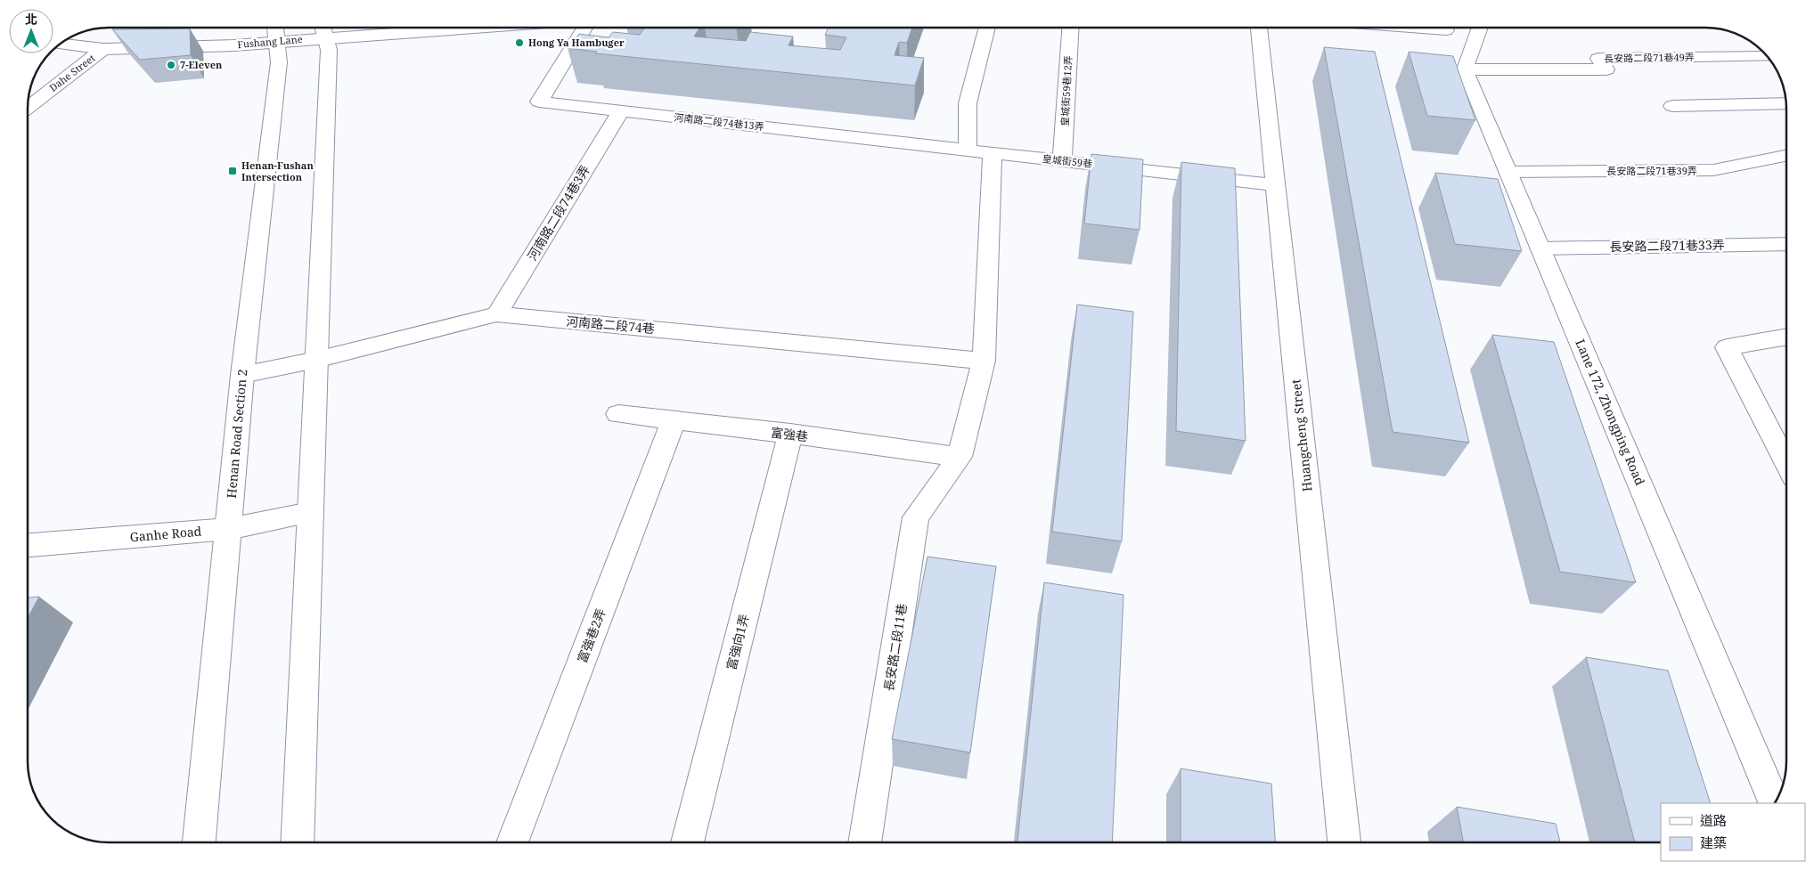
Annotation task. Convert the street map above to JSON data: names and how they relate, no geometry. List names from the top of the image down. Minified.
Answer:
{"streets":{"street":["Fushang Lane","長安路二段71巷49弄","Dahe Street","皇城街59巷12弄","河南路二段74巷13弄","皇城街59巷","長安路二段71巷39弄","河南路二段74巷3弄","長安路二段71巷33弄","河南路二段74巷","Lane 172, Zhongping Road","Henan Road Section 2","富強巷","Huangcheng Street","Ganhe Road","富強巷2弄","富強向1弄","長安路二段11巷"]},"crossings":[["Fushang Lane","Dahe Street"],["Fushang Lane","Henan Road Section 2"],["長安路二段71巷49弄","Lane 172, Zhongping Road"],["皇城街59巷12弄","皇城街59巷"],["河南路二段74巷13弄","皇城街59巷"],["河南路二段74巷13弄","河南路二段74巷3弄"],["皇城街59巷","Huangcheng Street"],["長安路二段71巷39弄","Lane 172, Zhongping Road"],["河南路二段74巷3弄","河南路二段74巷"],["長安路二段71巷33弄","Lane 172, Zhongping Road"],["河南路二段74巷","Henan Road Section 2"],["Henan Road Section 2","Ganhe Road"],["富強巷","富強巷2弄"],["富強巷","富強向1弄"],["富強巷","長安路二段11巷"]],"places":{"other":["Hong Ya Hambuger","7-Eleven"],"transit":["Henan-Fushan Intersection"]},"legend":["道路","建築"],"north":"top"}
